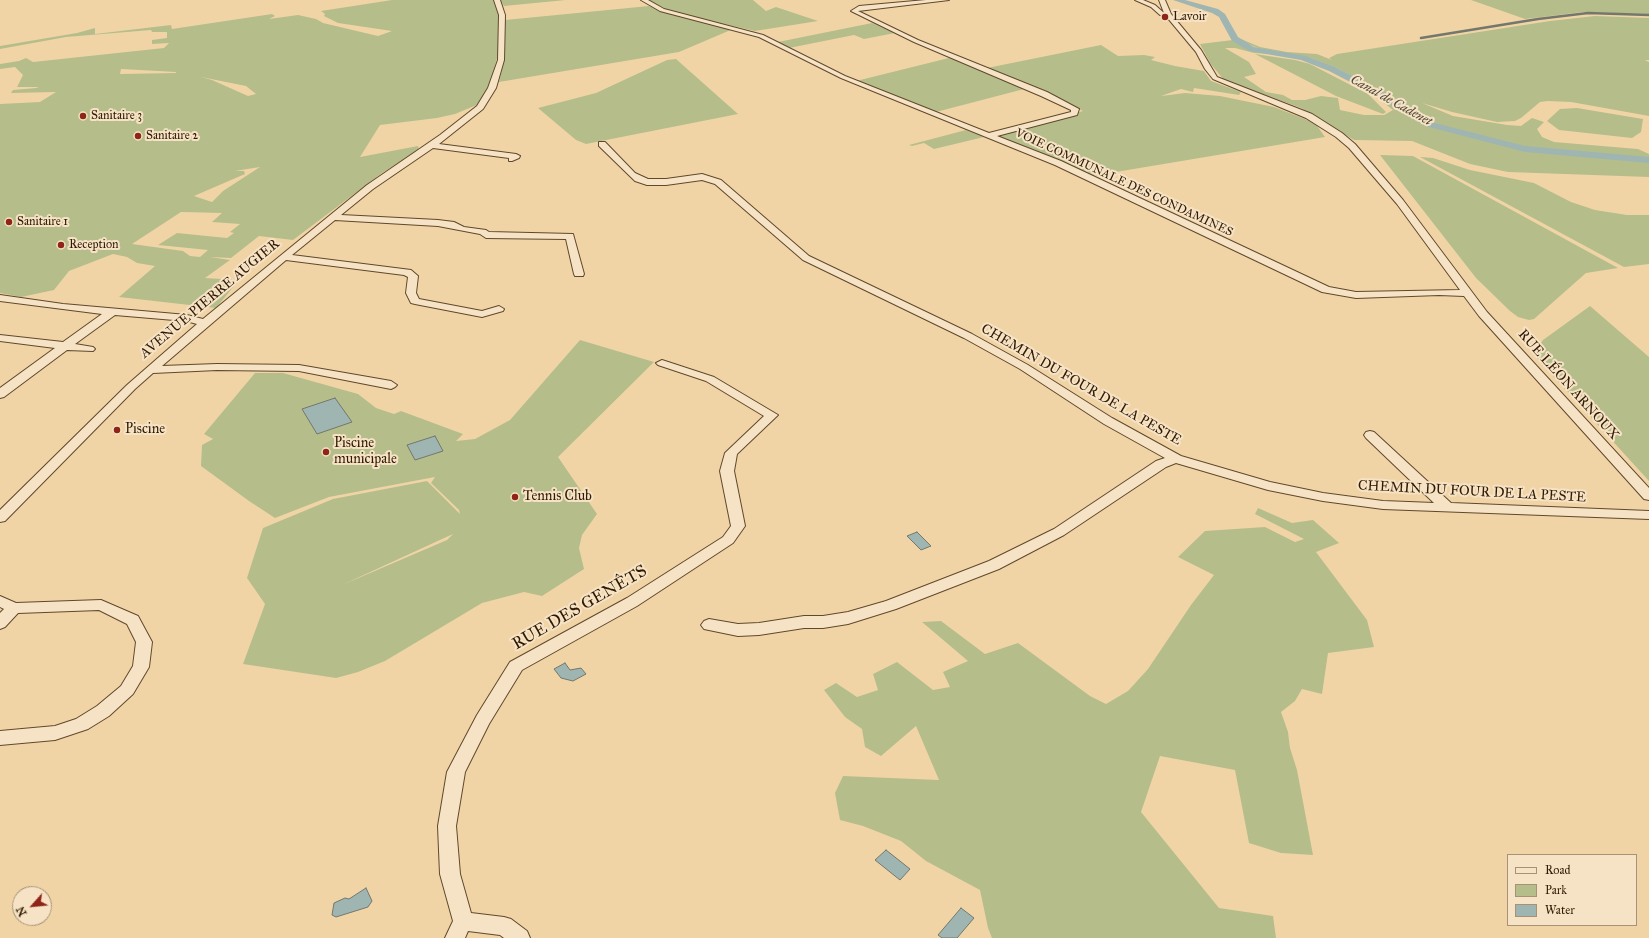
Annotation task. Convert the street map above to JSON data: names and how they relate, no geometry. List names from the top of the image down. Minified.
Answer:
{"streets":{"street":["VOIE COMMUNALE DES CONDAMINES","AVENUE PIERRE AUGIER","CHEMIN DU FOUR DE LA PESTE","RUE LÉON ARNOUX","RUE DES GENÊTS"]},"crossings":[["VOIE COMMUNALE DES CONDAMINES","RUE LÉON ARNOUX"]],"water":["Canal de Cadenet"],"places":["Lavoir","Sanitaire 3","Sanitaire 2","Sanitaire 1","Reception","Piscine","Piscine municipale","Tennis Club"],"legend":["Road","Park","Water"],"north":"bottom left"}
